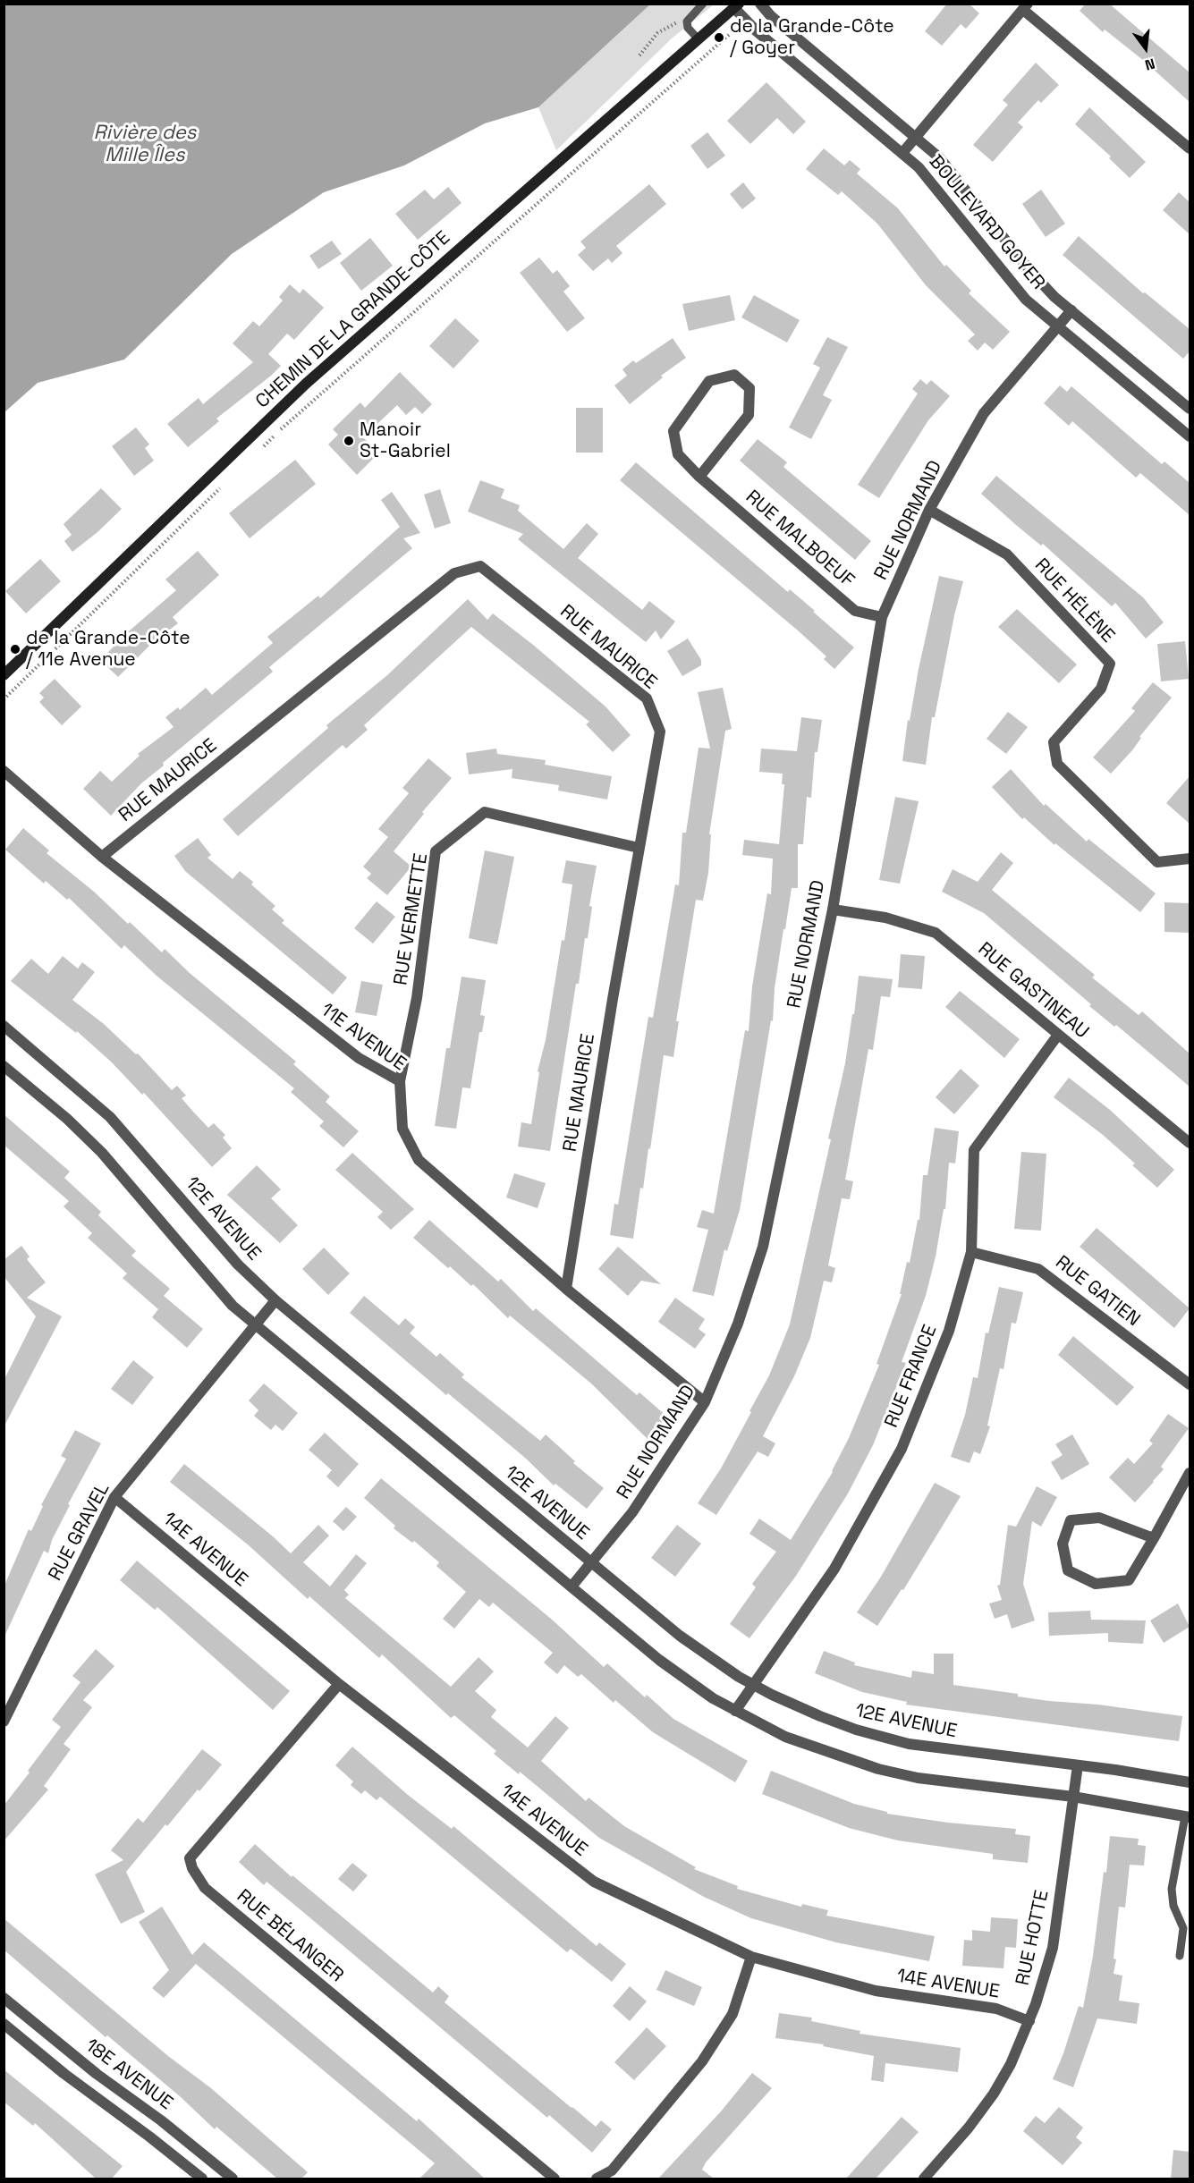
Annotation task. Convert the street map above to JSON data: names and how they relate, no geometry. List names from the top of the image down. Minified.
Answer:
{"streets":{"main road":["CHEMIN DE LA GRANDE-CÔTE"],"street":["BOULEVARD GOYER","RUE NORMAND","RUE MALBOEUF","RUE HÉLÈNE","RUE MAURICE","RUE VERMETTE","RUE GASTINEAU","11E AVENUE","12E AVENUE","RUE GATIEN","RUE FRANCE","RUE GRAVEL","14E AVENUE","RUE BÉLANGER","RUE HOTTE","18E AVENUE"]},"crossings":[["BOULEVARD GOYER","CHEMIN DE LA GRANDE-CÔTE"],["BOULEVARD GOYER","RUE NORMAND"],["RUE NORMAND","RUE MALBOEUF"],["RUE NORMAND","RUE HÉLÈNE"],["RUE NORMAND","RUE GASTINEAU"],["RUE NORMAND","11E AVENUE"],["RUE NORMAND","12E AVENUE"],["RUE MAURICE","RUE VERMETTE"],["RUE MAURICE","11E AVENUE"],["RUE VERMETTE","11E AVENUE"],["RUE GASTINEAU","RUE FRANCE"],["12E AVENUE","RUE FRANCE"],["12E AVENUE","RUE GRAVEL"],["12E AVENUE","RUE HOTTE"],["RUE GATIEN","RUE FRANCE"],["RUE GRAVEL","14E AVENUE"],["14E AVENUE","RUE BÉLANGER"],["14E AVENUE","RUE HOTTE"]],"water":["Rivière des Mille Îles"],"places":["de la Grande-Côte / Goyer","Manoir St-Gabriel","de la Grande-Côte / 11e Avenue"],"north":"bottom"}
